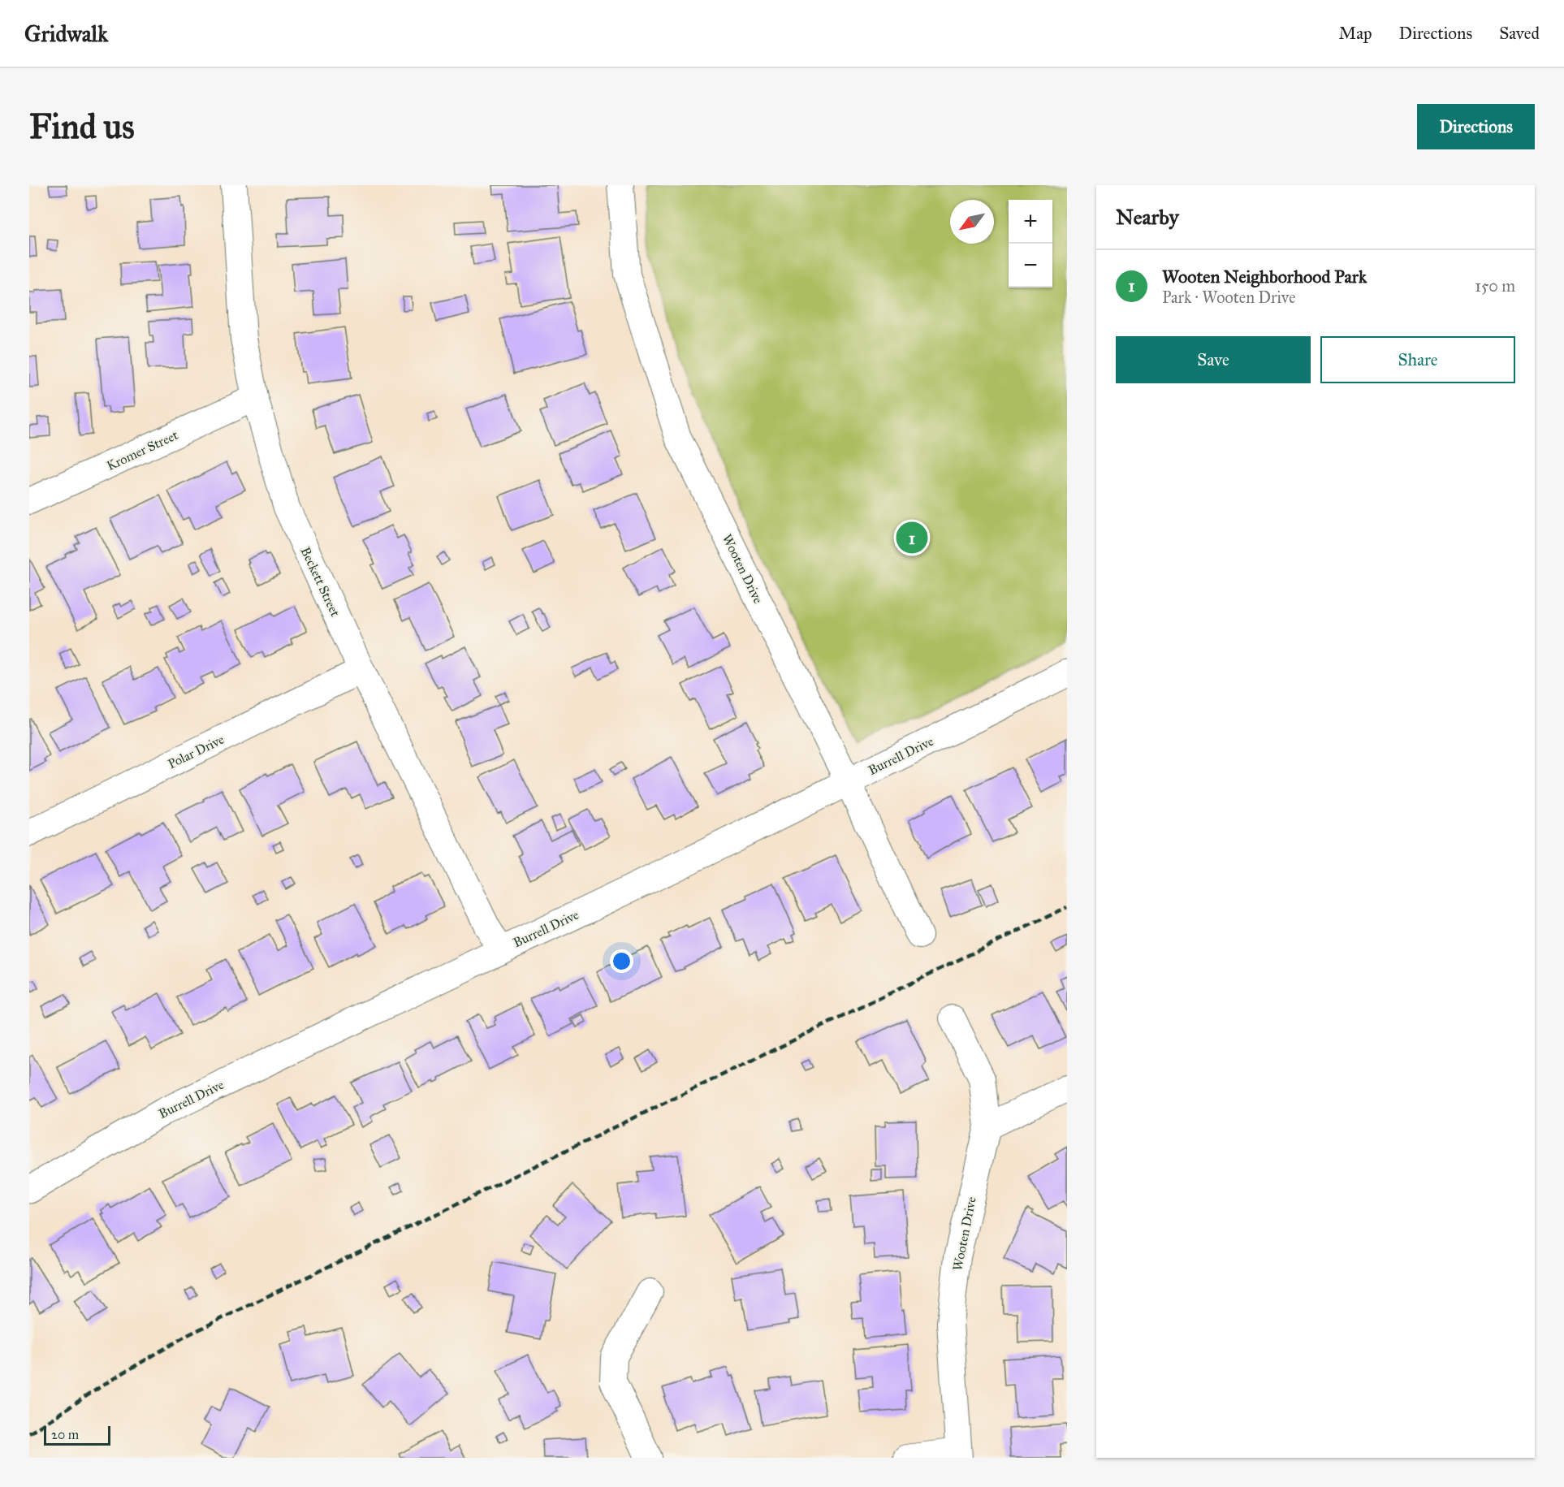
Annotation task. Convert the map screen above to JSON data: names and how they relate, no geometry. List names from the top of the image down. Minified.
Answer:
{"streets":{"street":["Kromer Street","Wooten Drive","Beckett Street","Polar Drive","Burrell Drive"]},"crossings":[["Kromer Street","Beckett Street"],["Wooten Drive","Burrell Drive"],["Beckett Street","Polar Drive"],["Beckett Street","Burrell Drive"]],"scale_bar":"20 m","north":"bottom left","page":{"header":"Gridwalk","nav":["Map","Directions","Saved"],"buttons":["Directions",["Save","Share"]],"title":"Find us","heading":"Nearby","map_buttons":["+","−"],"list":[{"mark":"1","name":"Wooten Neighborhood Park","note":"Park · Wooten Drive","value":"150 m"}],"pins":"1","scale":"20 m"}}
